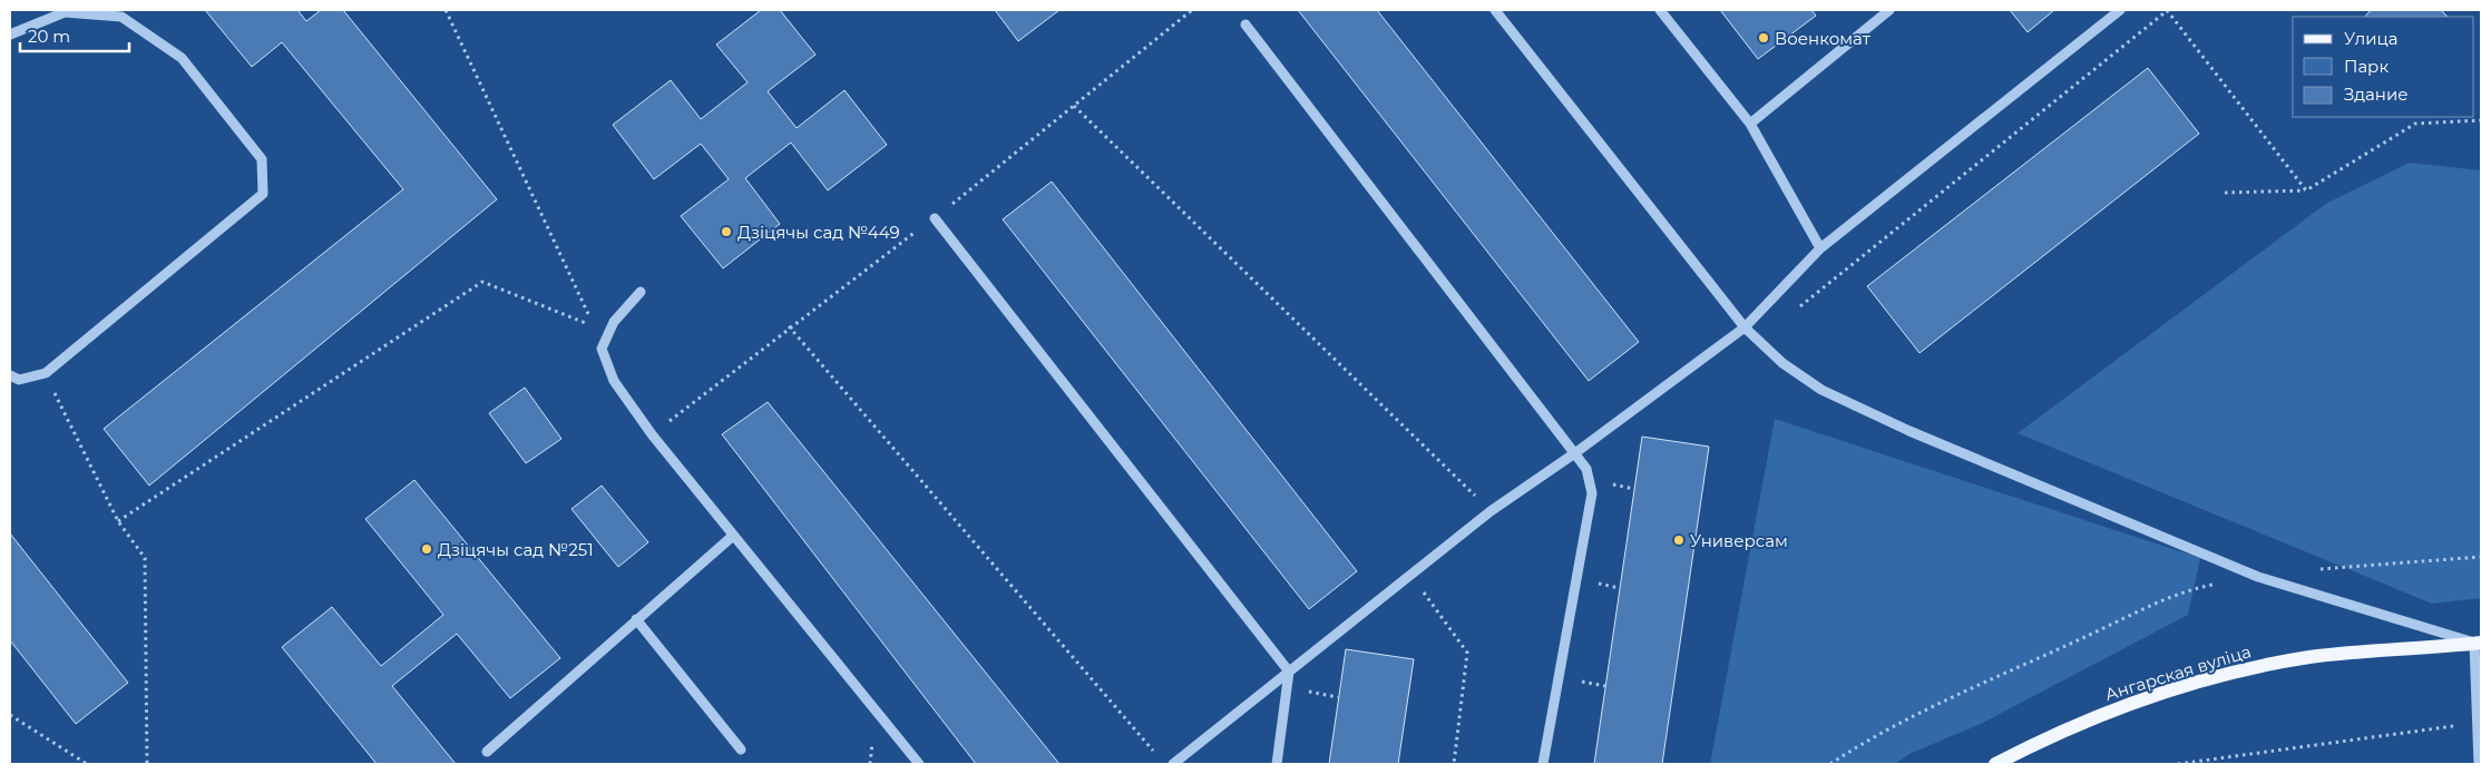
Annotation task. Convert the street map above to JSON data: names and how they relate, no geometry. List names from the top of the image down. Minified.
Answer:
{"streets":{"main road":["Ангарская вуліца"]},"places":["Военкомат","Дзіцячы сад №449","Универсам","Дзіцячы сад №251"],"legend":["Улица","Парк","Здание"],"scale_bar":"20 m"}
